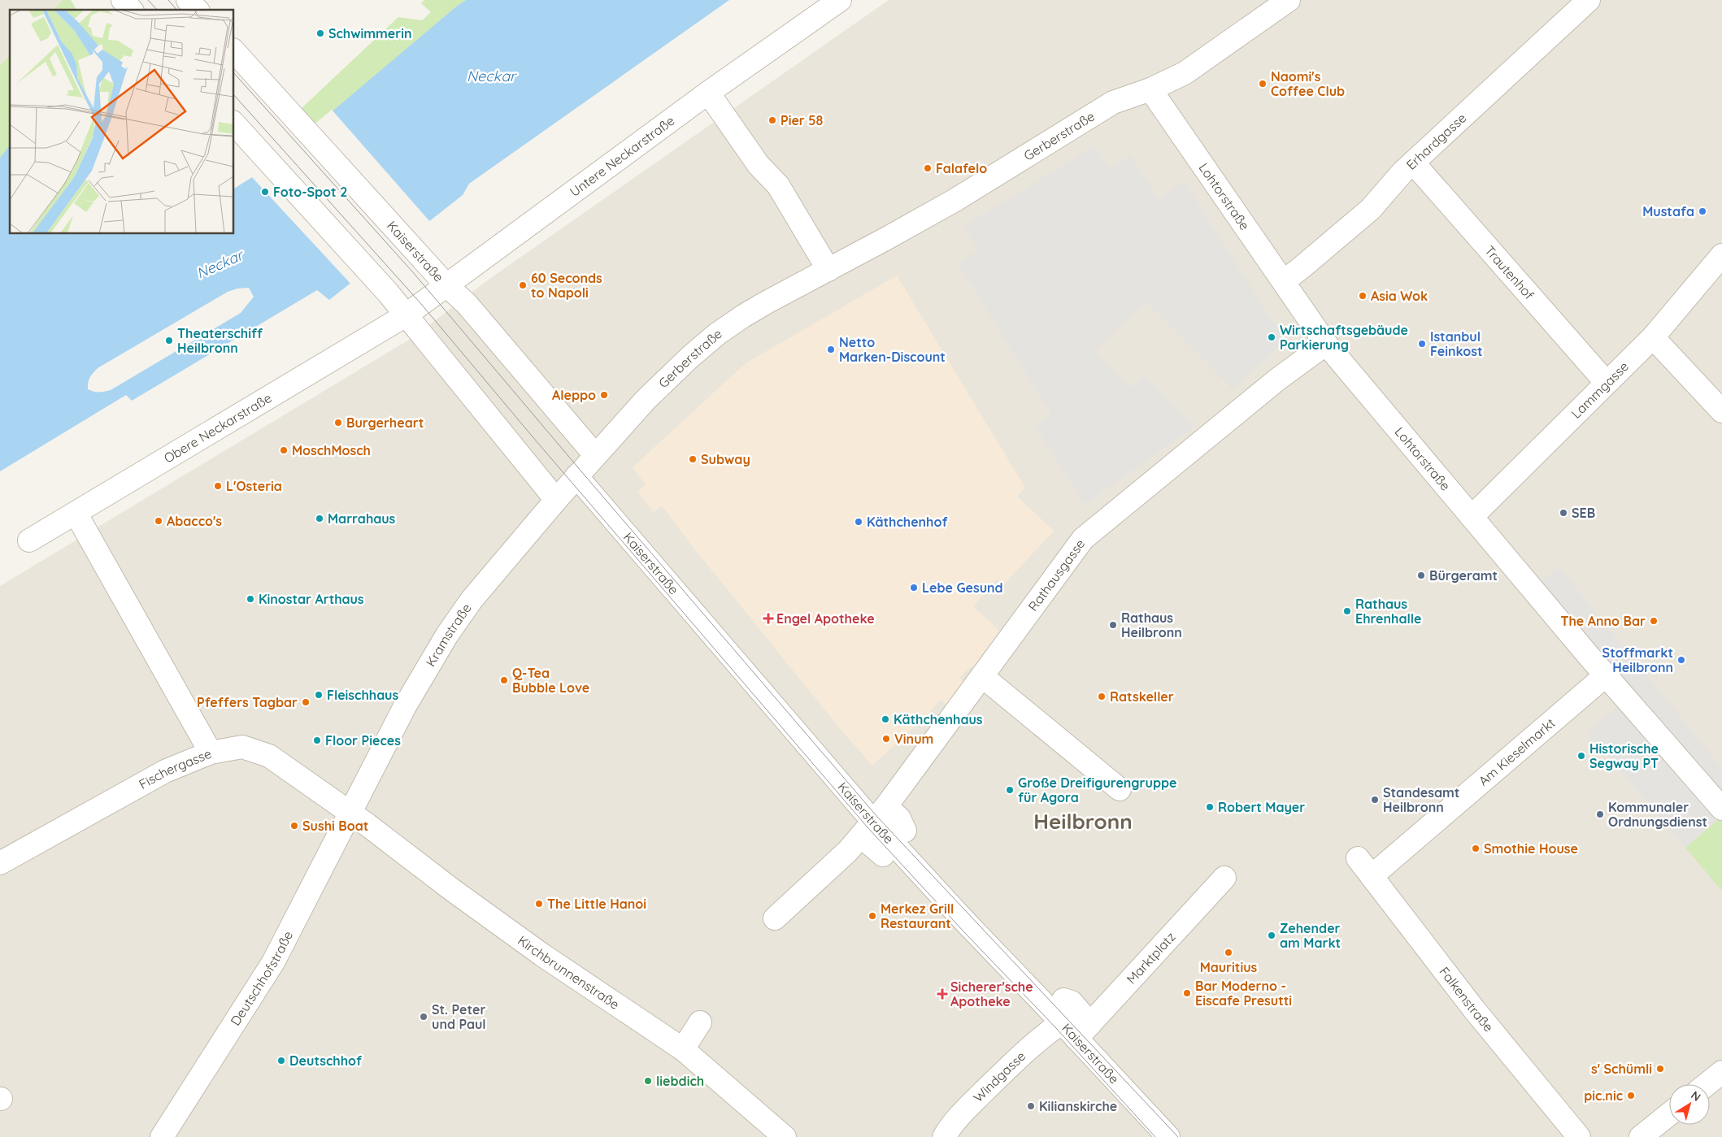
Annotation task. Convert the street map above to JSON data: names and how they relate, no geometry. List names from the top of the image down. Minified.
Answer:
{"streets":{"street":["Gerberstraße","Erhardgasse","Untere Neckarstraße","Lohtorstraße","Kaiserstraße","Trautenhof","Lammgasse","Obere Neckarstraße","Rathausgasse","Kramstraße","Am Kieselmarkt","Fischergasse","Marktplatz","Kirchbrunnenstraße","Deutschhofstraße","Falkenstraße","Windgasse"]},"crossings":[["Gerberstraße","Lohtorstraße"],["Gerberstraße","Kaiserstraße"],["Gerberstraße","Kramstraße"],["Erhardgasse","Lohtorstraße"],["Erhardgasse","Trautenhof"],["Untere Neckarstraße","Kaiserstraße"],["Untere Neckarstraße","Obere Neckarstraße"],["Lohtorstraße","Lammgasse"],["Lohtorstraße","Rathausgasse"],["Lohtorstraße","Am Kieselmarkt"],["Kaiserstraße","Rathausgasse"],["Kaiserstraße","Kramstraße"],["Kaiserstraße","Marktplatz"],["Kaiserstraße","Windgasse"],["Trautenhof","Lammgasse"],["Kramstraße","Fischergasse"],["Kramstraße","Kirchbrunnenstraße"],["Kramstraße","Deutschhofstraße"],["Am Kieselmarkt","Falkenstraße"],["Fischergasse","Kirchbrunnenstraße"],["Fischergasse","Deutschhofstraße"],["Kirchbrunnenstraße","Deutschhofstraße"]],"districts":["Heilbronn"],"water":["Neckar"],"places":{"other":["Schwimmerin","Naomi's Coffee Club","Pier 58","Falafelo","Foto-Spot 2","Mustafa","60 Seconds to Napoli","Asia Wok","Wirtschaftsgebäude Parkierung","Theaterschiff Heilbronn","Istanbul Feinkost","Netto Marken-Discount","Aleppo","Burgerheart","MoschMosch","Subway","L'Osteria","SEB","Marrahaus","Abacco's","Käthchenhof","Bürgeramt","Lebe Gesund","Kinostar Arthaus","Rathaus Ehrenhalle","The Anno Bar","Rathaus Heilbronn","Stoffmarkt Heilbronn","Q-Tea Bubble Love","Fleischhaus","Ratskeller","Pfeffers Tagbar","Käthchenhaus","Vinum","Floor Pieces","Historische Segway PT","Große Dreifigurengruppe für Agora","Standesamt Heilbronn","Robert Mayer","Kommunaler Ordnungsdienst","Sushi Boat","Smothie House","The Little Hanoi","Merkez Grill Restaurant","Zehender am Markt","Mauritius","Bar Moderno - Eiscafe Presutti","St. Peter und Paul","Deutschhof","s' Schümli","liebdich","pic.nic","Kilianskirche"],"health":["Engel Apotheke","Sicherer'sche Apotheke"]},"north":"top right"}
